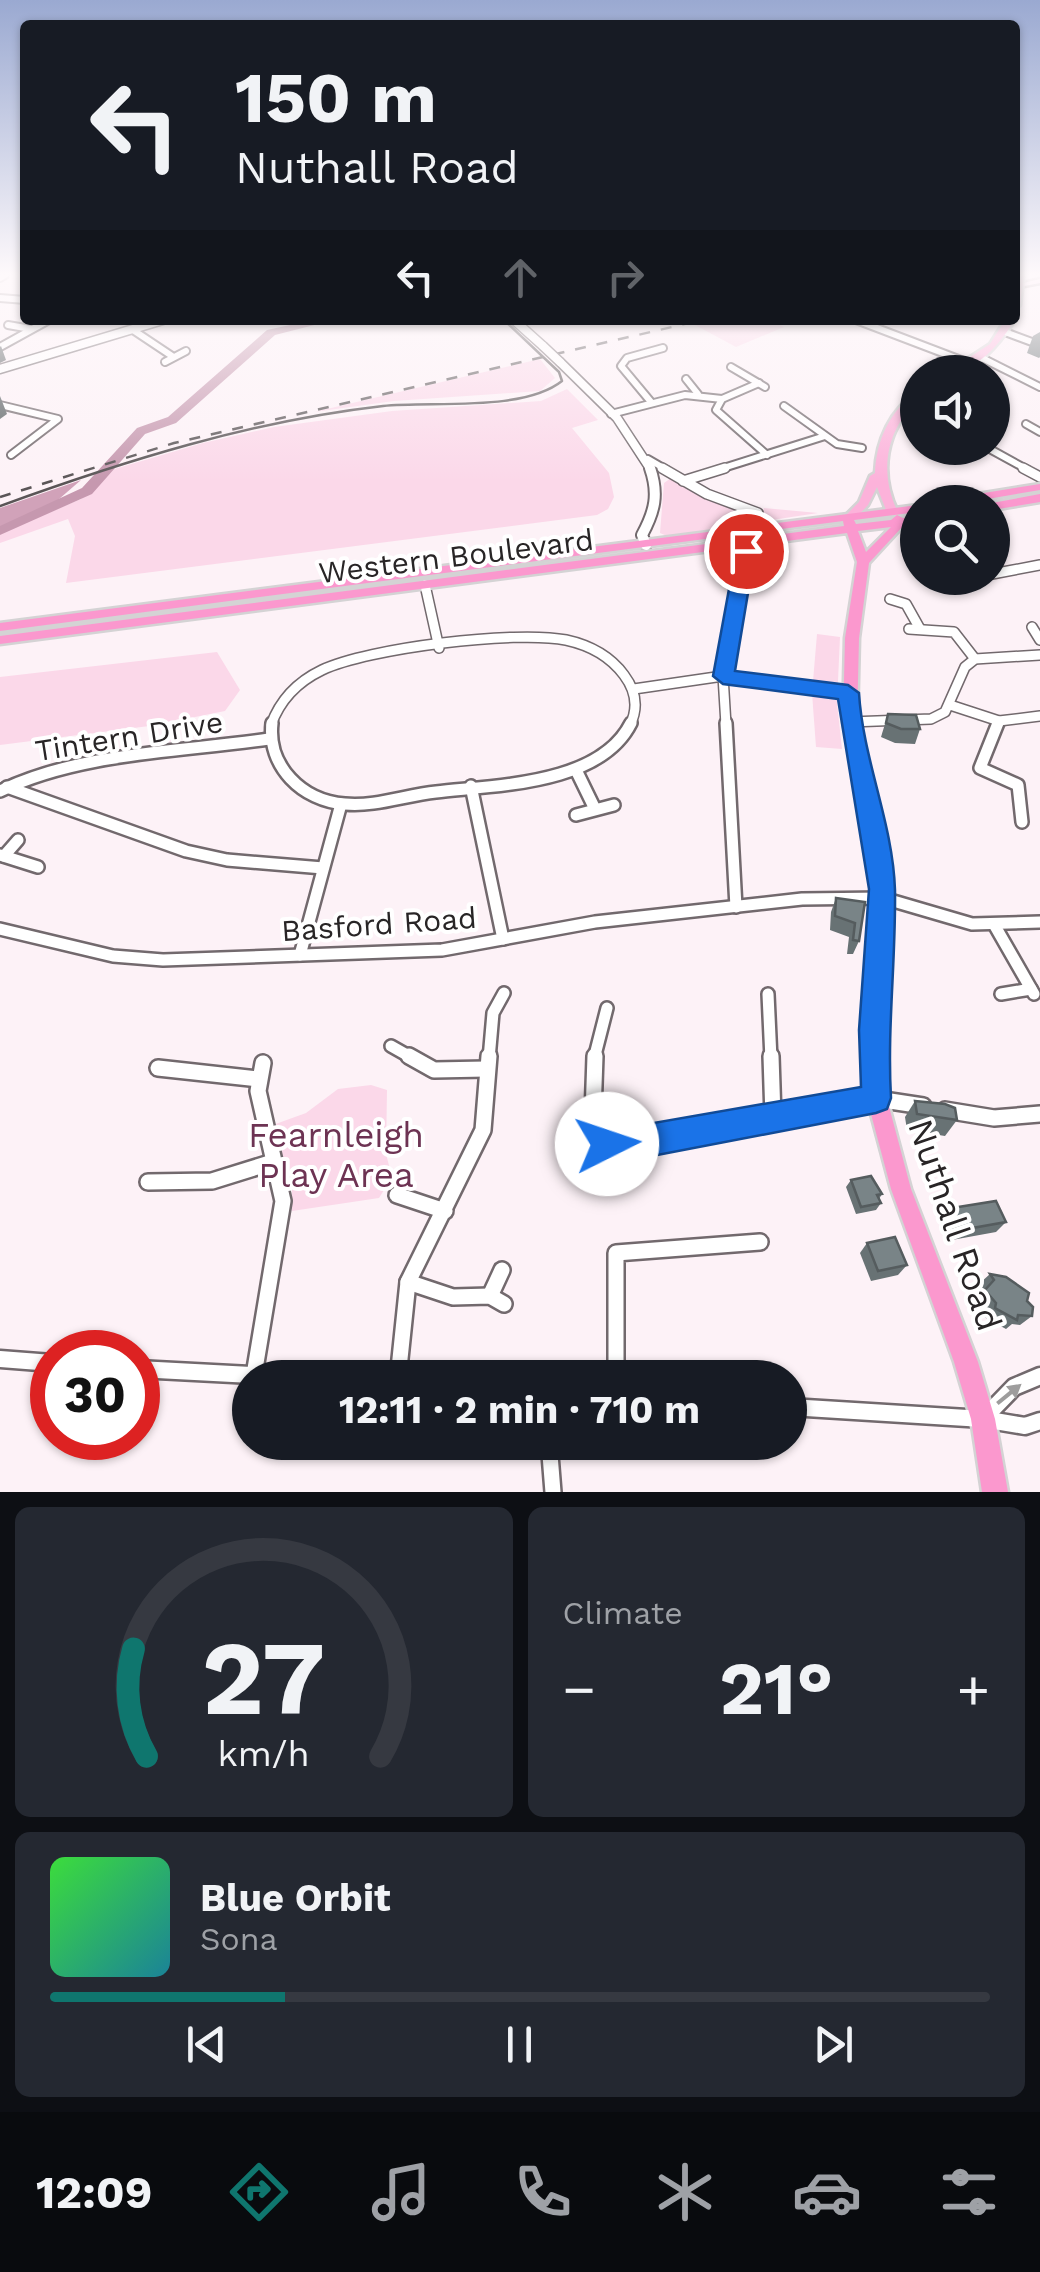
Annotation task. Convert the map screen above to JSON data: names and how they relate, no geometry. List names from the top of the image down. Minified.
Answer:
{"streets":{"highway":["Western Boulevard","Nuthall Road"],"street":["Tintern Drive","Basford Road"]},"crossings":[["Basford Road","Nuthall Road"]],"parks":["Fearnleigh Play Area"],"page":{"turn":["150 m","Nuthall Road"],"limit":"30","trip":"12:11 · 2 min · 710 m","tile":"Climate","heat":["−","21°","+"],"song":["Blue Orbit","Sona"],"tabs":"12:09","gauge":["27","km/h"]}}
